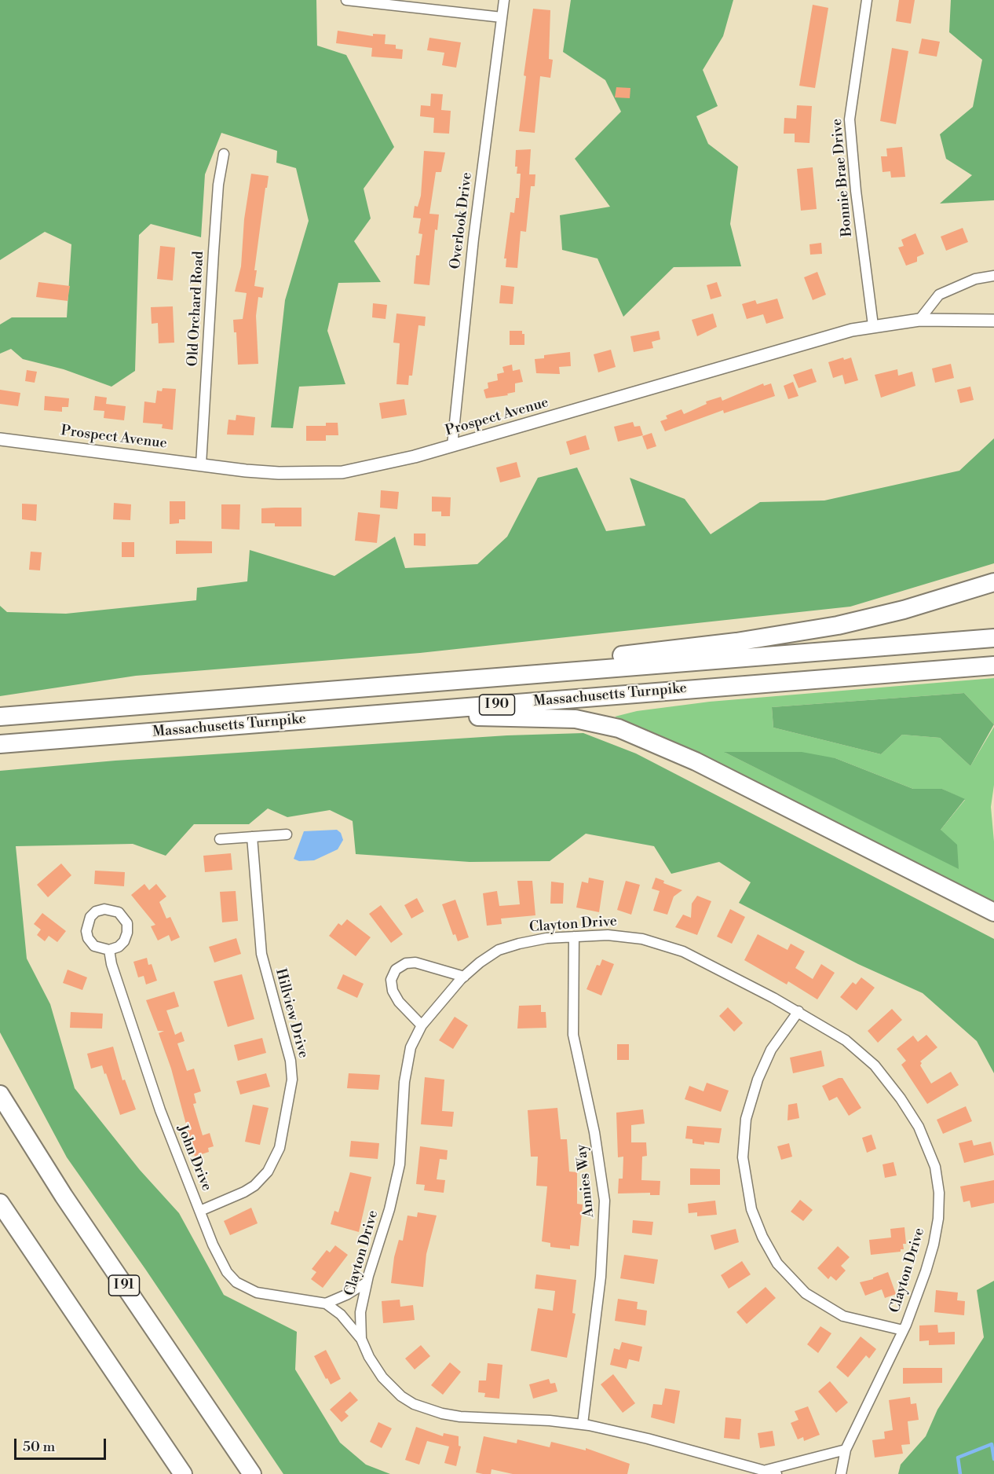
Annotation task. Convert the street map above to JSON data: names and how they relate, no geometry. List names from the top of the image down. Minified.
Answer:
{"streets":{"highway":["Massachusetts Turnpike","I 90","I 91"],"street":["Bonnie Brae Drive","Overlook Drive","Old Orchard Road","Prospect Avenue","Clayton Drive","Hillview Drive","John Drive","Annies Way"]},"crossings":[["Bonnie Brae Drive","Prospect Avenue"],["Overlook Drive","Prospect Avenue"],["Old Orchard Road","Prospect Avenue"],["Clayton Drive","Annies Way"],["Hillview Drive","John Drive"]],"scale_bar":"50 m"}
